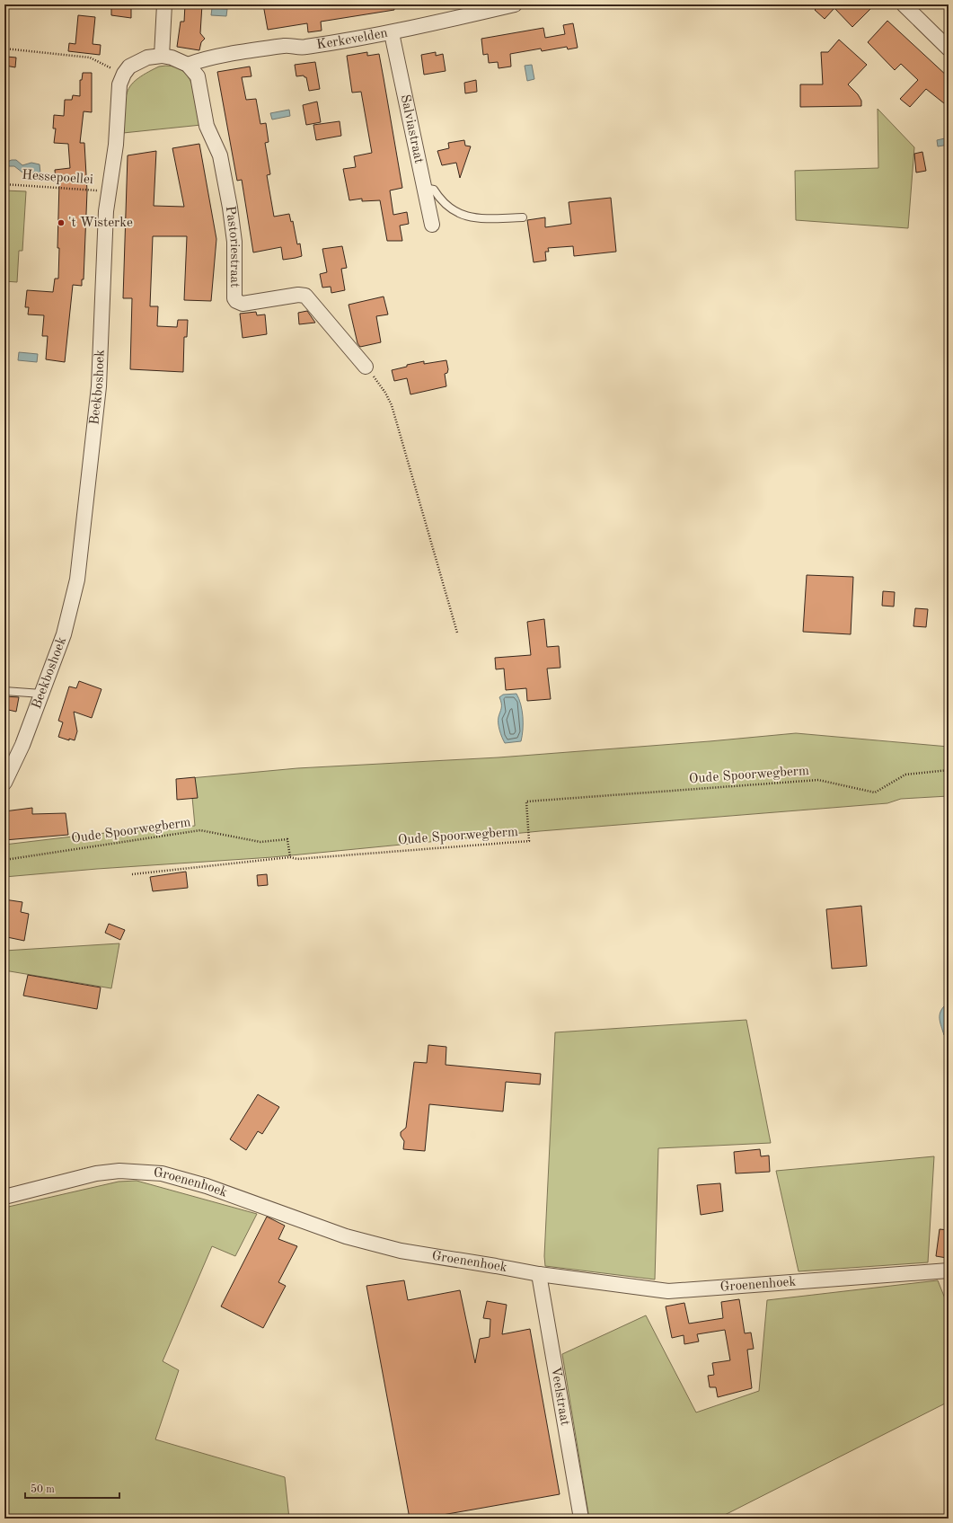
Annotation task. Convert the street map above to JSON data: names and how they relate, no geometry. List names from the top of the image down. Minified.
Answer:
{"streets":{"street":["Kerkevelden","Salviastraat","Pastoriestraat","Beekboshoek","Groenenhoek","Veelstraat"],"path":["Hessepoellei","Oude Spoorwegberm"]},"crossings":[["Kerkevelden","Salviastraat"],["Kerkevelden","Pastoriestraat"],["Hessepoellei","Beekboshoek"],["Groenenhoek","Veelstraat"]],"places":["'t Wisterke"],"scale_bar":"50 m"}
